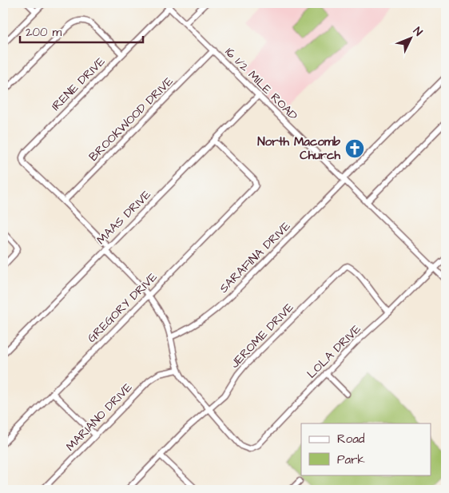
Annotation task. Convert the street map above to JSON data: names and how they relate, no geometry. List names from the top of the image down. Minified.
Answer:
{"streets":{"street":["IRENE DRIVE","16 1/2 MILE ROAD","BROOKWOOD DRIVE","MAAS DRIVE","SARAFINA DRIVE","GREGORY DRIVE","JEROME DRIVE","LOLA DRIVE","MARIANO DRIVE"]},"crossings":[["IRENE DRIVE","16 1/2 MILE ROAD"],["IRENE DRIVE","BROOKWOOD DRIVE"],["16 1/2 MILE ROAD","BROOKWOOD DRIVE"],["16 1/2 MILE ROAD","MAAS DRIVE"],["16 1/2 MILE ROAD","SARAFINA DRIVE"],["16 1/2 MILE ROAD","LOLA DRIVE"],["MAAS DRIVE","GREGORY DRIVE"],["JEROME DRIVE","LOLA DRIVE"]],"places":{"church":["North Macomb Church"]},"legend":["Road","Park"],"scale_bar":"200 m","north":"top right"}
